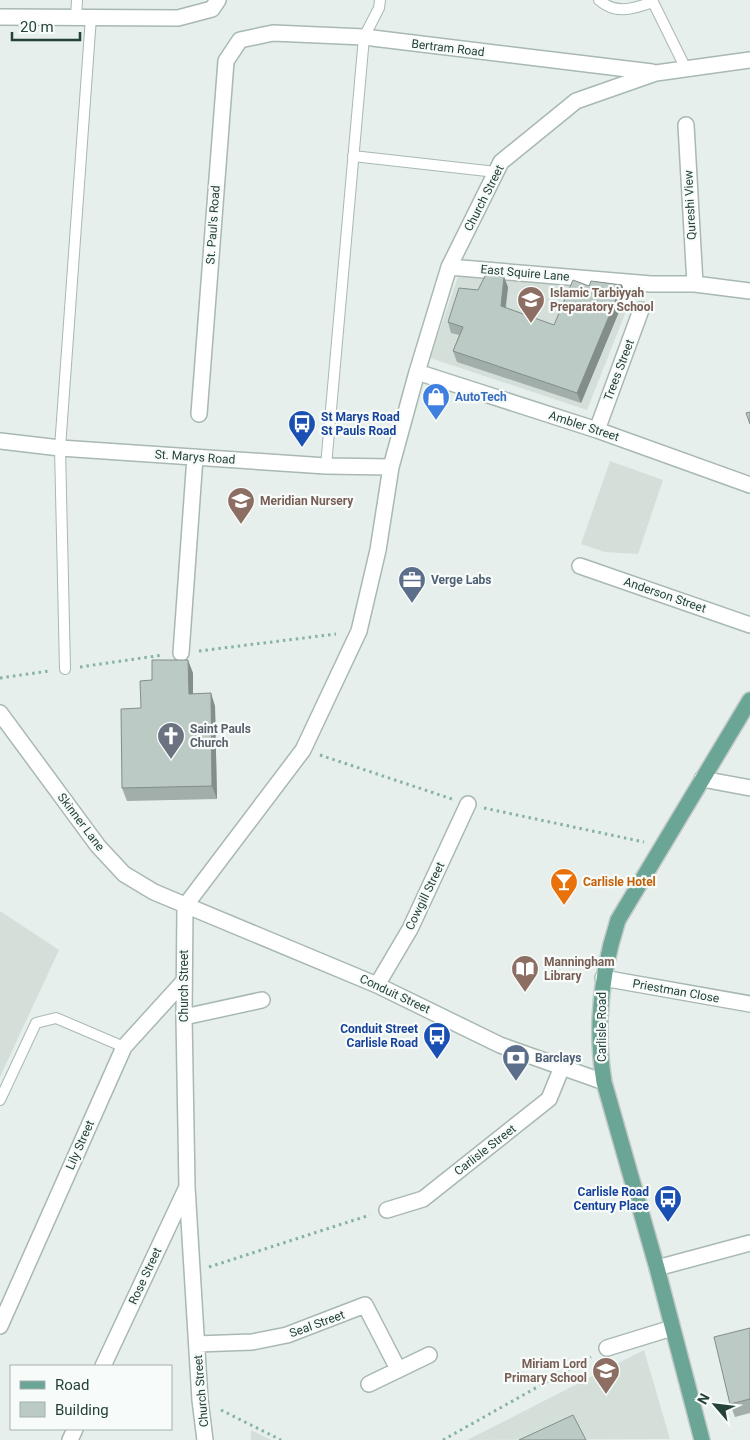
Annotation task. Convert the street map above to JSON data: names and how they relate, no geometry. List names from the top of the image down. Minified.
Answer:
{"streets":{"main road":["Carlisle Road"],"street":["Bertram Road","Church Street","Qureshi View","St. Paul's Road","East Squire Lane","Trees Street","Ambler Street","St. Marys Road","Anderson Street","Skinner Lane","Cowgill Street","Priestman Close","Conduit Street","Lily Street","Carlisle Street","Rose Street","Seal Street"]},"crossings":[["Bertram Road","Church Street"],["Bertram Road","St. Paul's Road"],["Church Street","East Squire Lane"],["Church Street","Ambler Street"],["Church Street","St. Marys Road"],["Church Street","Skinner Lane"],["Church Street","Conduit Street"],["Church Street","Lily Street"],["Church Street","Rose Street"],["Church Street","Seal Street"],["Qureshi View","East Squire Lane"],["Trees Street","Ambler Street"],["Skinner Lane","Conduit Street"],["Cowgill Street","Conduit Street"],["Priestman Close","Carlisle Road"],["Conduit Street","Carlisle Road"],["Conduit Street","Carlisle Street"]],"places":{"school or university":["Islamic Tarbiyyah Preparatory School","Meridian Nursery","Miriam Lord Primary School"],"shop":["AutoTech"],"bus stop":["St Marys Road St Pauls Road","Conduit Street Carlisle Road","Carlisle Road Century Place"],"office":["Verge Labs"],"church":["Saint Pauls Church"],"bar":["Carlisle Hotel"],"library":["Manningham Library"],"bank":["Barclays"]},"legend":["Road","Building"],"scale_bar":"20 m","north":"top left"}
